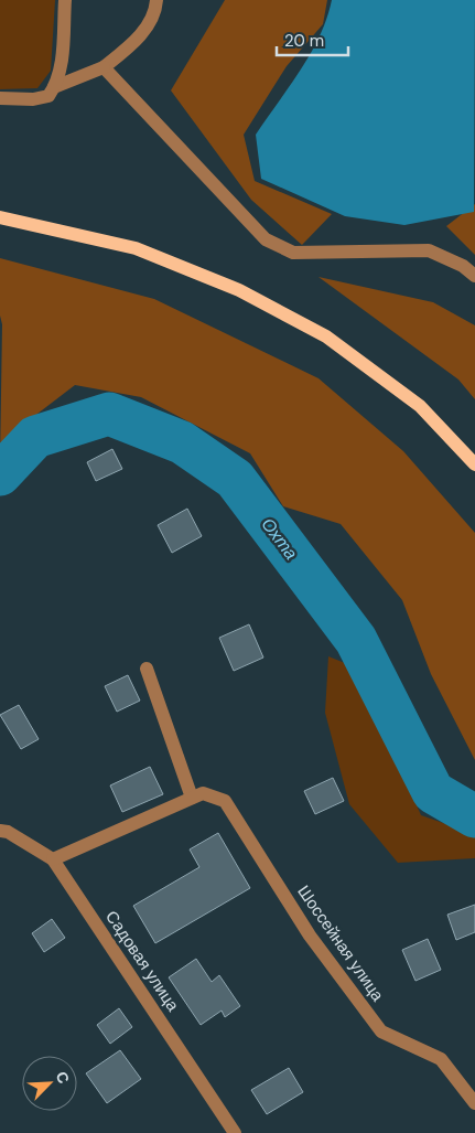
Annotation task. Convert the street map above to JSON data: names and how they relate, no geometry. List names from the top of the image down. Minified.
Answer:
{"streets":{"street":["Шоссейная улица","Садовая улица"]},"water":["Охта"],"scale_bar":"20 m","north":"top right"}
